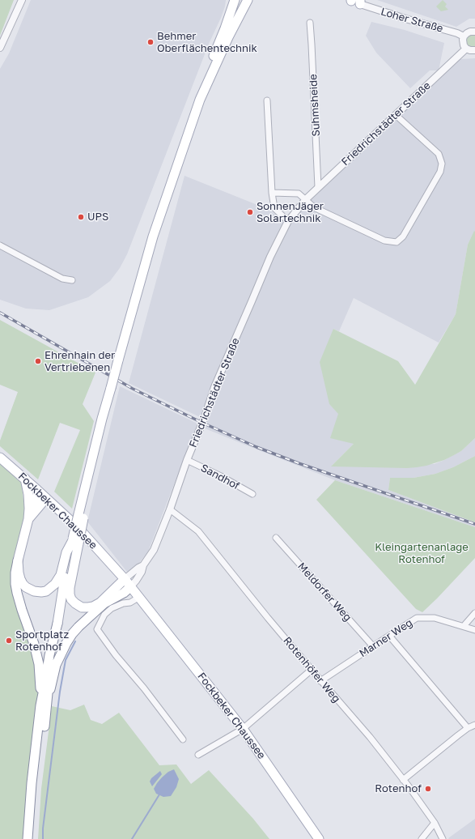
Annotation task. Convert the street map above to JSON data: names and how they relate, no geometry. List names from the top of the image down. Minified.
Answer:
{"streets":{"main road":["Fockbeker Chaussee"],"street":["Loher Straße","Suhmsheide","Friedrichstädter Straße","Sandhof","Meldorfer Weg","Marner Weg","Rotenhöfer Weg"]},"crossings":[["Suhmsheide","Friedrichstädter Straße"],["Friedrichstädter Straße","Sandhof"],["Friedrichstädter Straße","Fockbeker Chaussee"],["Friedrichstädter Straße","Rotenhöfer Weg"],["Meldorfer Weg","Marner Weg"],["Marner Weg","Rotenhöfer Weg"]],"parks":["Kleingartenanlage Rotenhof"],"places":["Behmer Oberflächentechnik","SonnenJäger Solartechnik","UPS","Ehrenhain der Vertriebenen","Sportplatz Rotenhof","Rotenhof"]}
